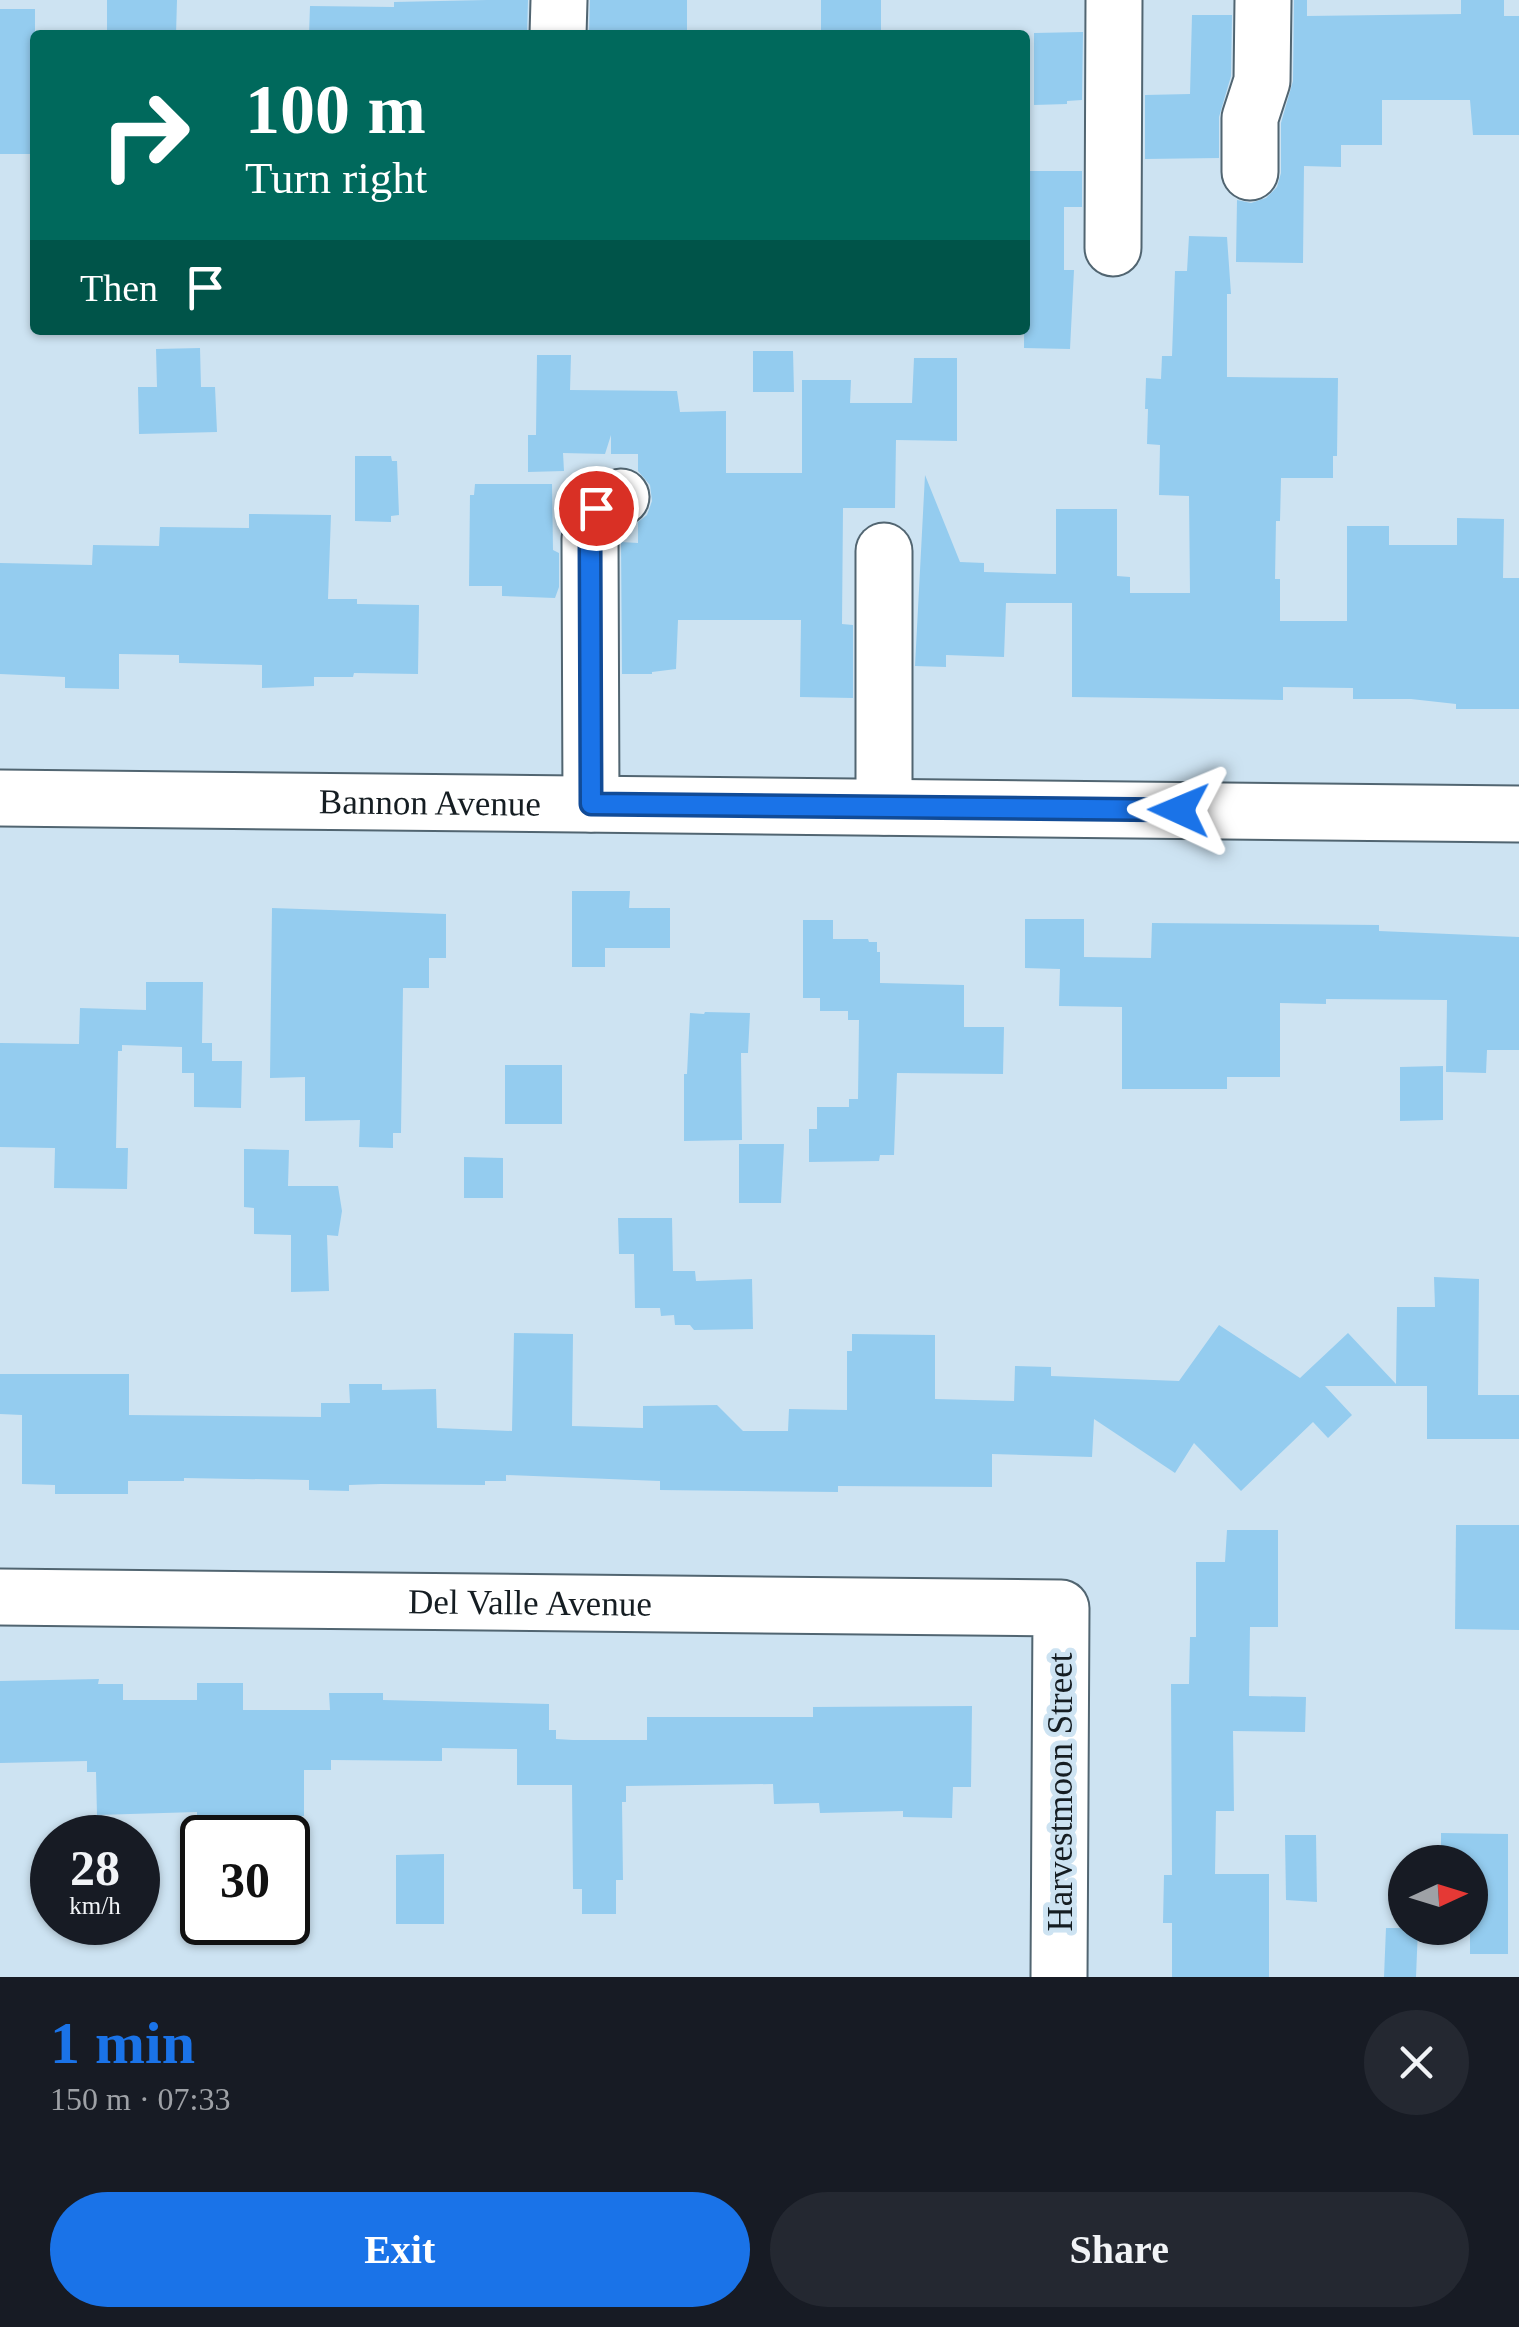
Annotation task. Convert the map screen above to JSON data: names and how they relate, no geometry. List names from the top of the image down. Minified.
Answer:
{"streets":{"street":["Bannon Avenue","Del Valle Avenue","Harvestmoon Street"]},"crossings":[["Del Valle Avenue","Harvestmoon Street"]],"north":"right","page":{"turn":["100 m","Turn right"],"then":"Then","speed":"28 km/h","limit":"30","heading":["1 min","150 m · 07:33"],"buttons":["Exit","Share"]}}
